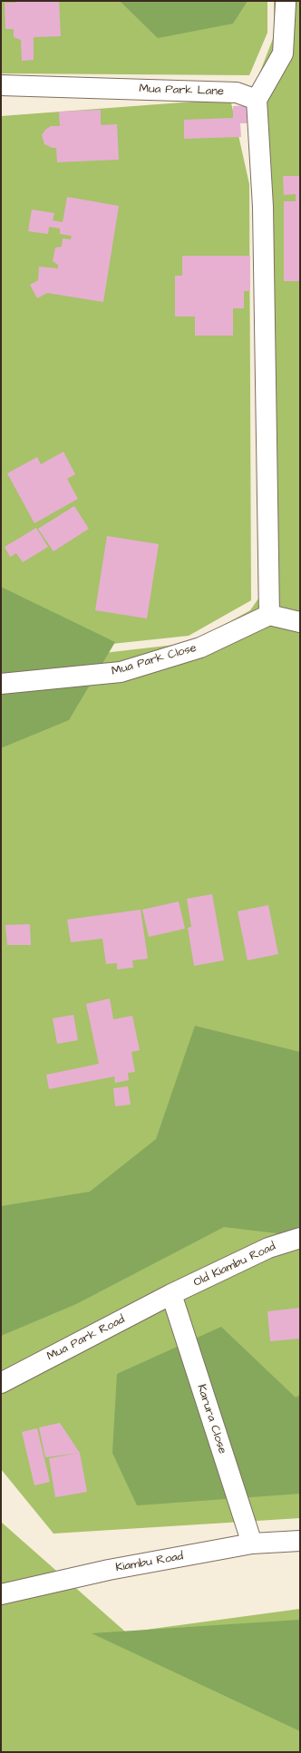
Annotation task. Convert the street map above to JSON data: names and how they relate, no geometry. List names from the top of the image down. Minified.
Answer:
{"streets":{"main road":["Mua Park Lane","Mua Park Close","Old Kiambu Road","Mua Park Road","Karura Close","Kiambu Road"]},"crossings":[["Old Kiambu Road","Mua Park Road"],["Old Kiambu Road","Karura Close"],["Mua Park Road","Karura Close"],["Karura Close","Kiambu Road"]]}
